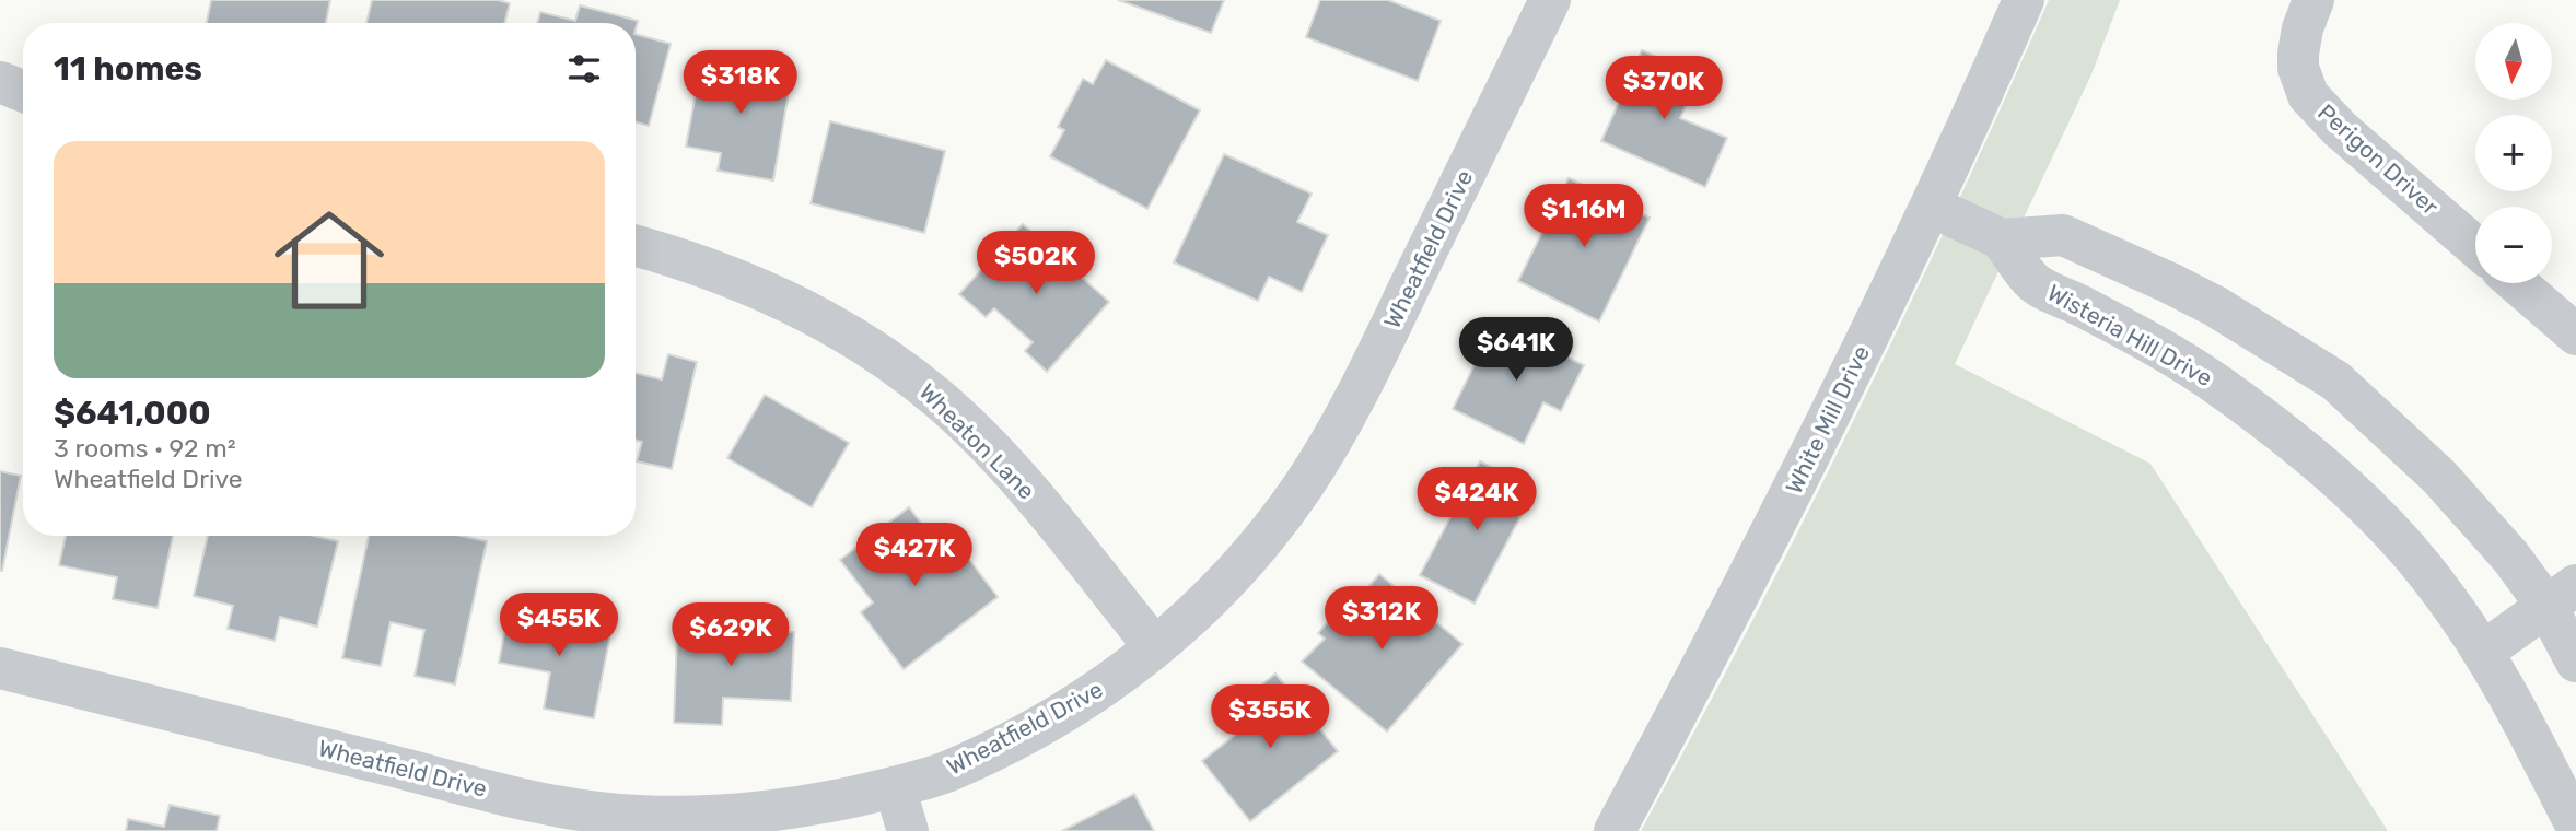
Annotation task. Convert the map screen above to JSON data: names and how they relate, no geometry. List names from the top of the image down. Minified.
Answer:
{"streets":{"street":["Perigon Driver","Wheatfield Drive","Wisteria Hill Drive","White Mill Drive","Wheaton Lane"]},"crossings":[["Wheatfield Drive","Wheaton Lane"]],"north":"bottom","page":{"map_buttons":["+","−"],"heading":"11 homes","price":["$318K","$370K","$1.16M","$502K","$641K","$424K","$427K","$312K","$455K","$629K","$355K"],"list":[{"name":"$641,000","note":"3 rooms · 92 m² · Wheatfield Drive"}]}}
